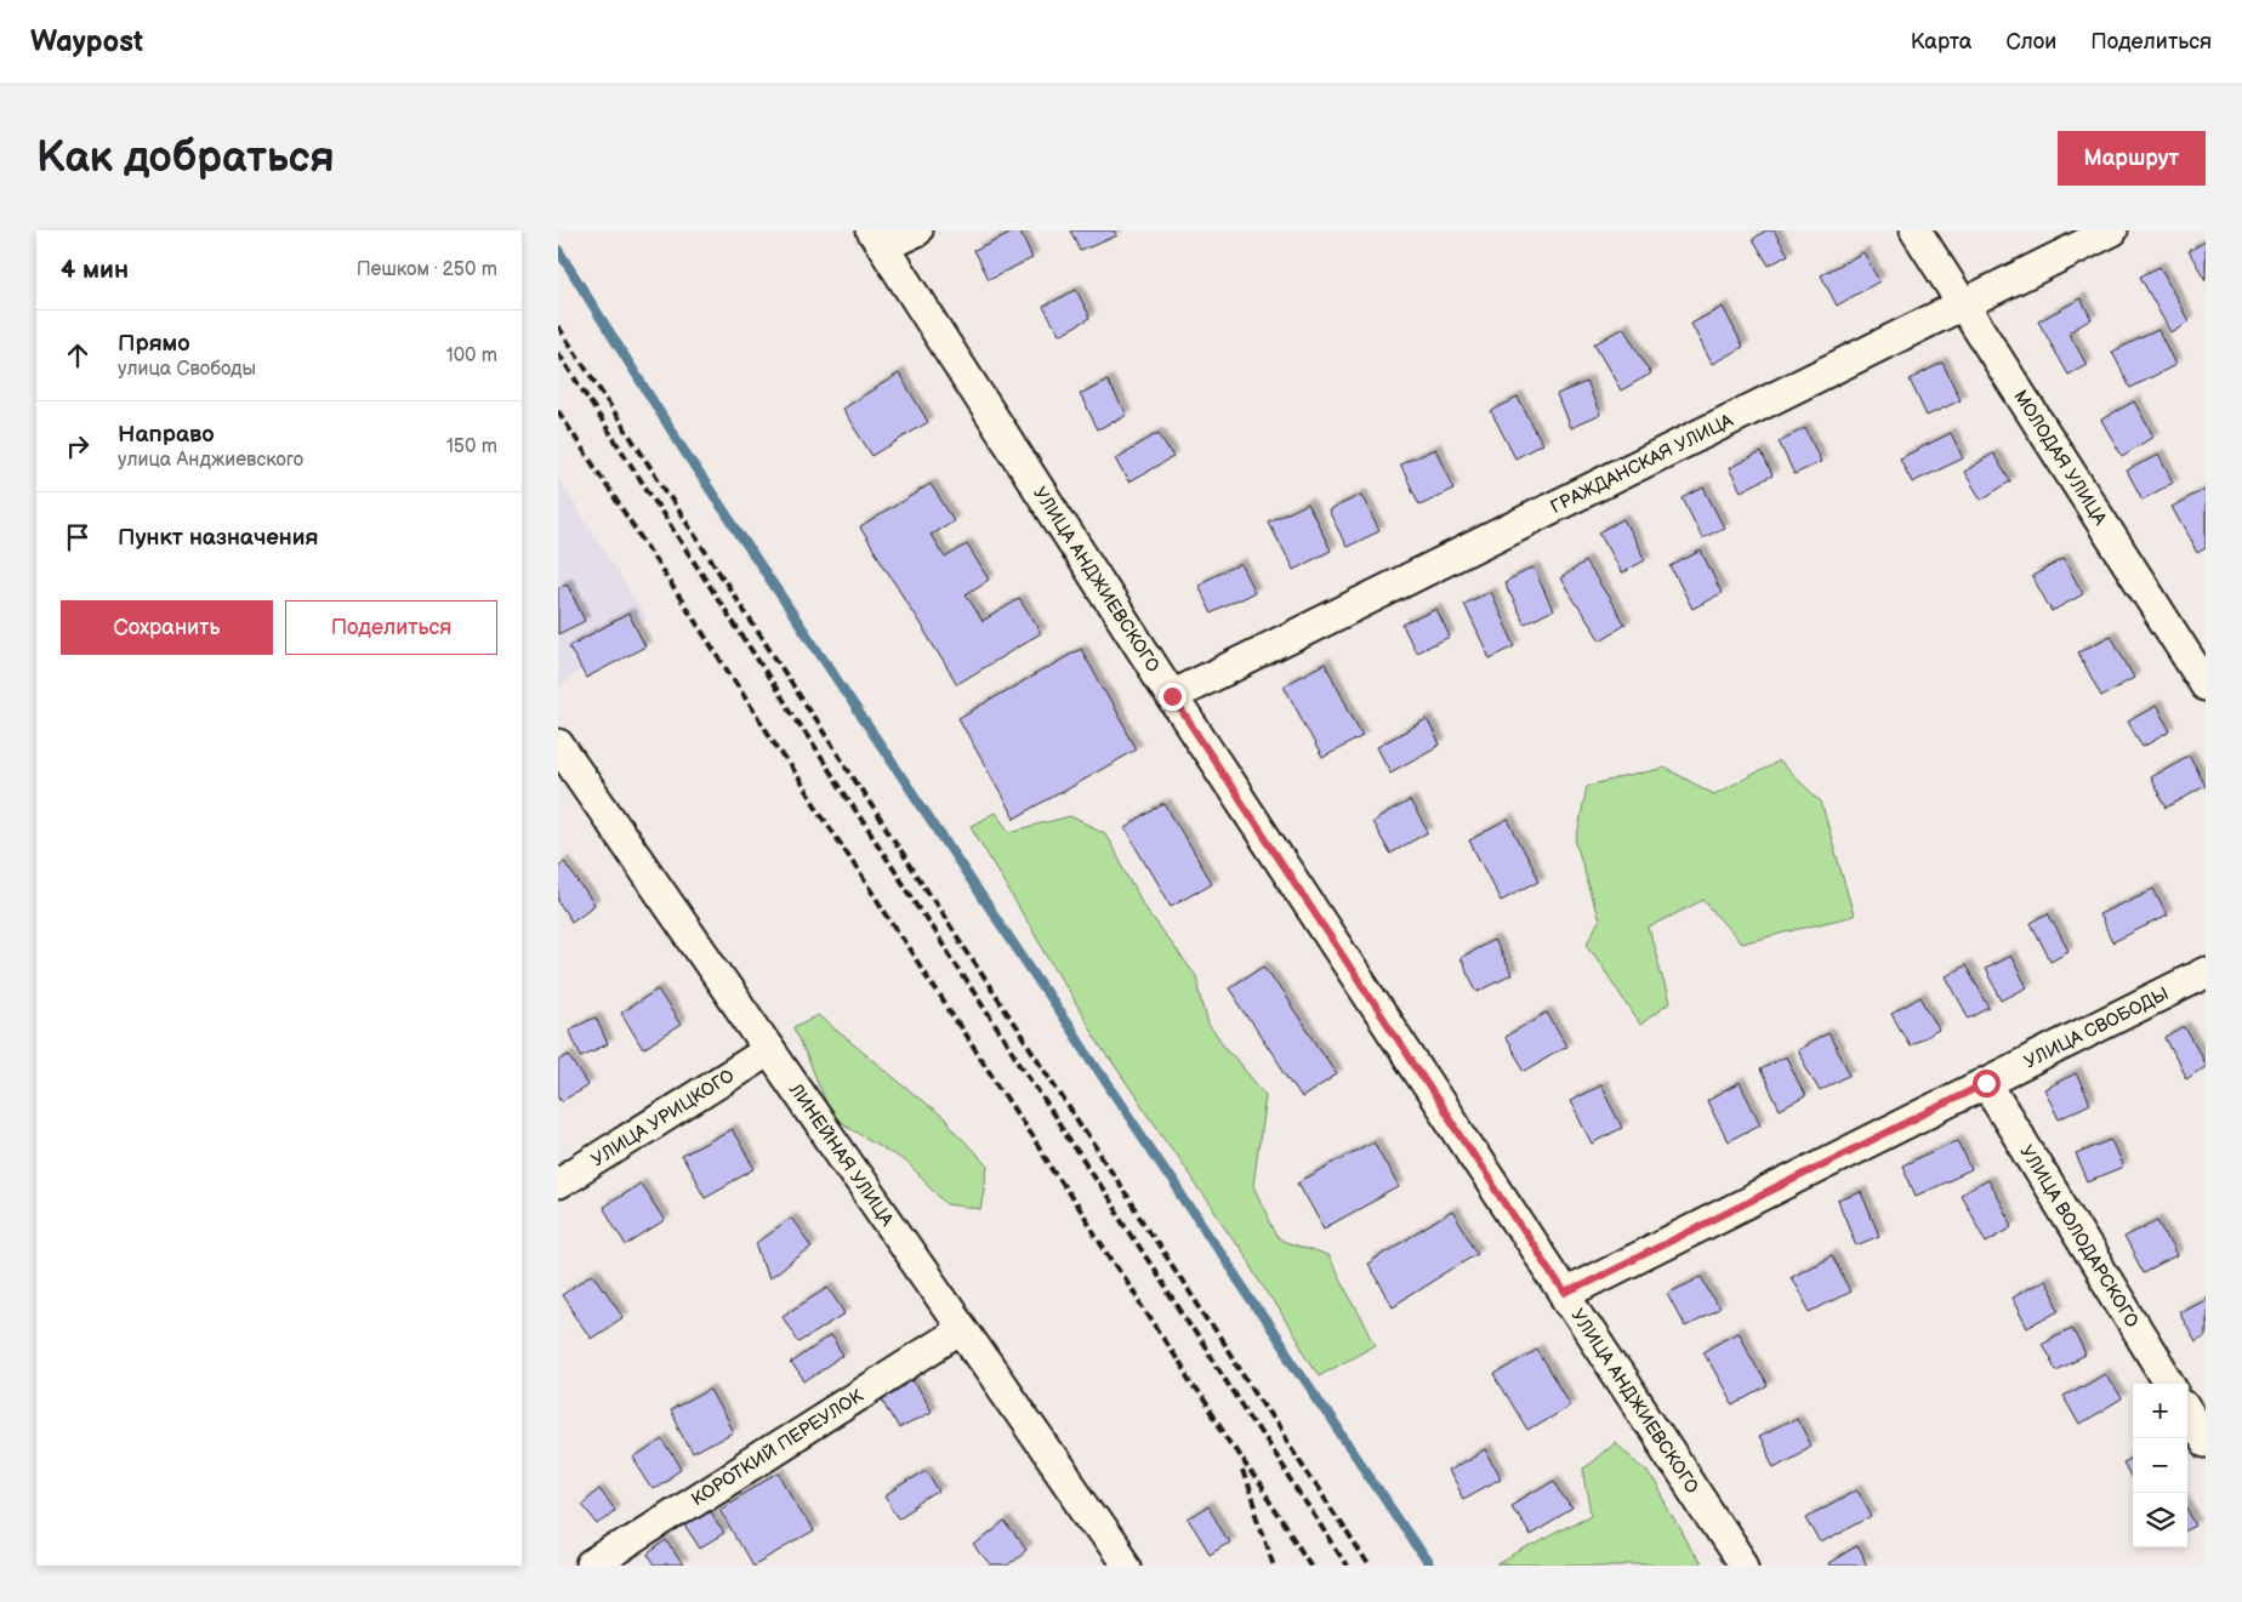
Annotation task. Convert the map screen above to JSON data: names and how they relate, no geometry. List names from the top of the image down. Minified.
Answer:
{"streets":{"street":["МОЛОДАЯ УЛИЦА","ГРАЖДАНСКАЯ УЛИЦА","УЛИЦА АНДЖИЕВСКОГО","УЛИЦА СВОБОДЫ","УЛИЦА УРИЦКОГО","ЛИНЕЙНАЯ УЛИЦА","УЛИЦА ВОЛОДАРСКОГО","КОРОТКИЙ ПЕРЕУЛОК"]},"crossings":[["МОЛОДАЯ УЛИЦА","ГРАЖДАНСКАЯ УЛИЦА"],["ГРАЖДАНСКАЯ УЛИЦА","УЛИЦА АНДЖИЕВСКОГО"],["УЛИЦА АНДЖИЕВСКОГО","УЛИЦА СВОБОДЫ"],["УЛИЦА СВОБОДЫ","УЛИЦА ВОЛОДАРСКОГО"],["УЛИЦА УРИЦКОГО","ЛИНЕЙНАЯ УЛИЦА"],["ЛИНЕЙНАЯ УЛИЦА","КОРОТКИЙ ПЕРЕУЛОК"]],"page":{"header":"Waypost","nav":["Карта","Слои","Поделиться"],"buttons":["Маршрут",["Сохранить","Поделиться"]],"title":"Как добраться","heading":["4 мин","Пешком · 250 m"],"list":[["Прямо","улица Свободы","100 m"],["Направо","улица Анджиевского","150 m"],"Пункт назначения"],"map_buttons":["+","−"]}}
